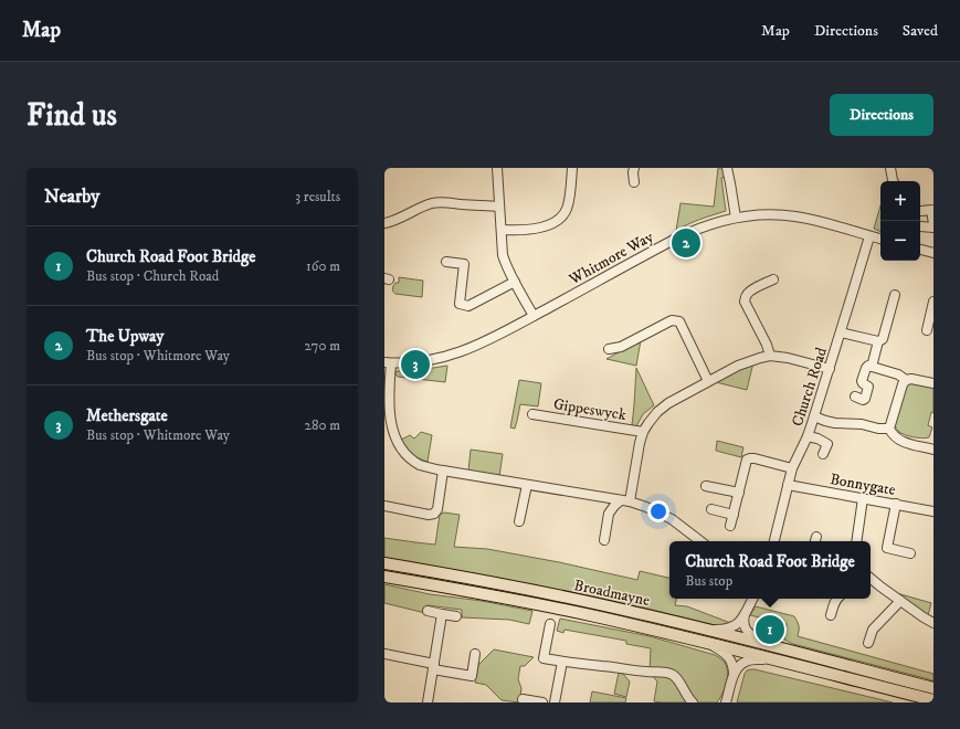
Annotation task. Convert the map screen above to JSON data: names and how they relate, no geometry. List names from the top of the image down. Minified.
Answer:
{"streets":{"main road":["Broadmayne"],"street":["Whitmore Way","Church Road","Gippeswyck","Bonnygate"]},"crossings":[["Whitmore Way","Church Road"],["Church Road","Bonnygate"]],"page":{"header":"Map","nav":["Map","Directions","Saved"],"buttons":"Directions","title":"Find us","heading":["Nearby","3 results"],"map_buttons":["+","−"],"list":[{"mark":"1","name":"Church Road Foot Bridge","note":"Bus stop · Church Road","value":"160 m"},{"mark":"2","name":"The Upway","note":"Bus stop · Whitmore Way","value":"270 m"},{"mark":"3","name":"Methersgate","note":"Bus stop · Whitmore Way","value":"280 m"}],"pins":["2","3","1"],"popup":["Church Road Foot Bridge","Bus stop"]}}
